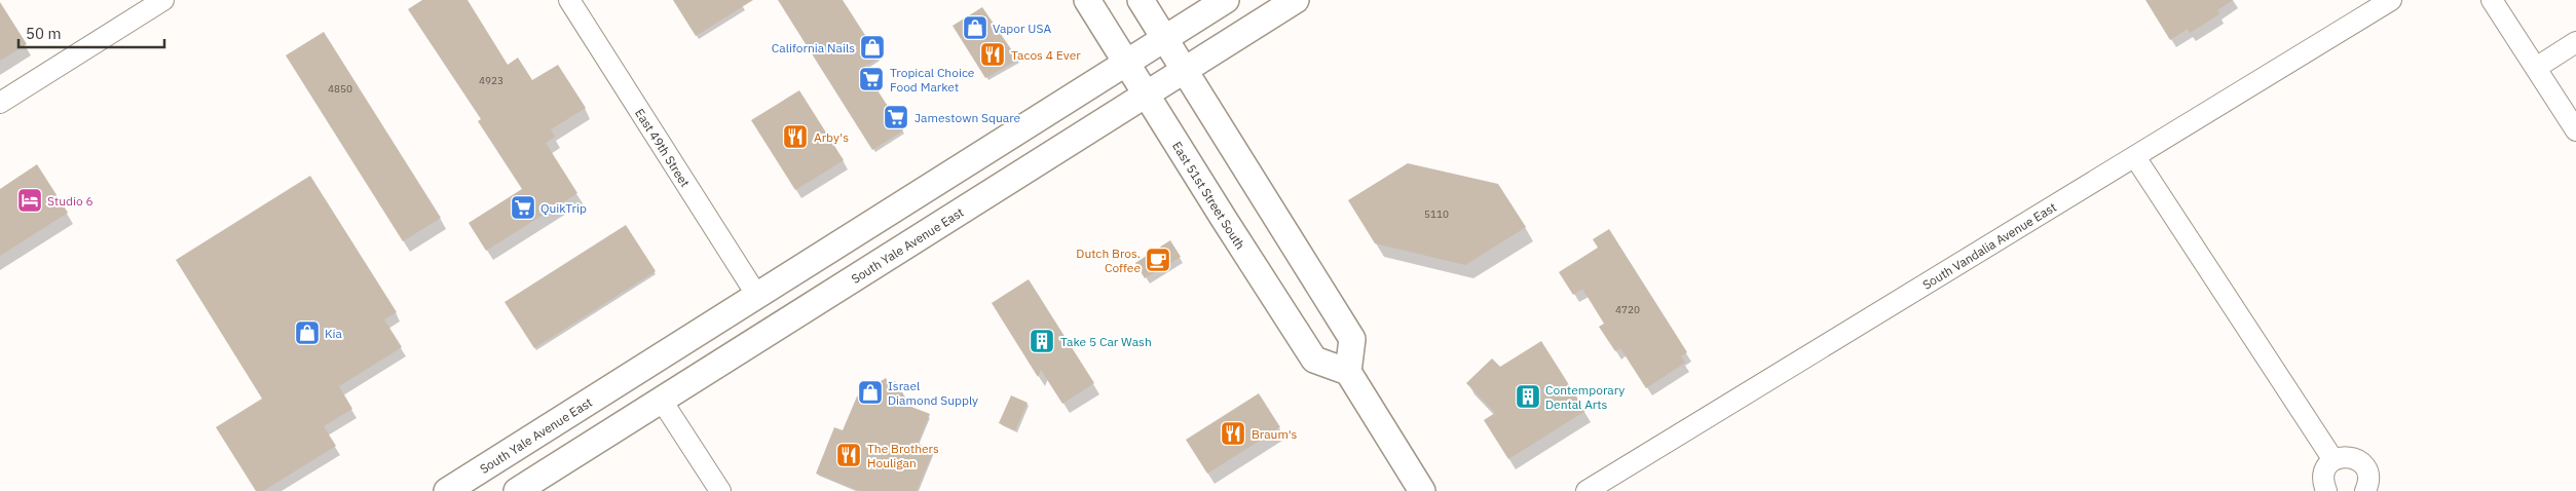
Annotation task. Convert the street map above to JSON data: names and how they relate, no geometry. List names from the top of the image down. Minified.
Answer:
{"streets":{"main road":["East 51st Street South","South Yale Avenue East"],"street":["East 49th Street","South Vandalia Avenue East"]},"crossings":[["East 49th Street","South Yale Avenue East"],["East 51st Street South","South Yale Avenue East"]],"places":{"shop":["Vapor USA","California Nails","Kia","Israel Diamond Supply"],"restaurant":["Tacos 4 Ever","Arby's","Braum's","The Brothers Houligan"],"supermarket":["Tropical Choice Food Market","Jamestown Square","QuikTrip"],"hotel":["Studio 6"],"cafe":["Dutch Bros. Coffee"],"building":["Take 5 Car Wash","Contemporary Dental Arts"]},"house_numbers":["4923","4850","5110","4720"],"scale_bar":"50 m"}
